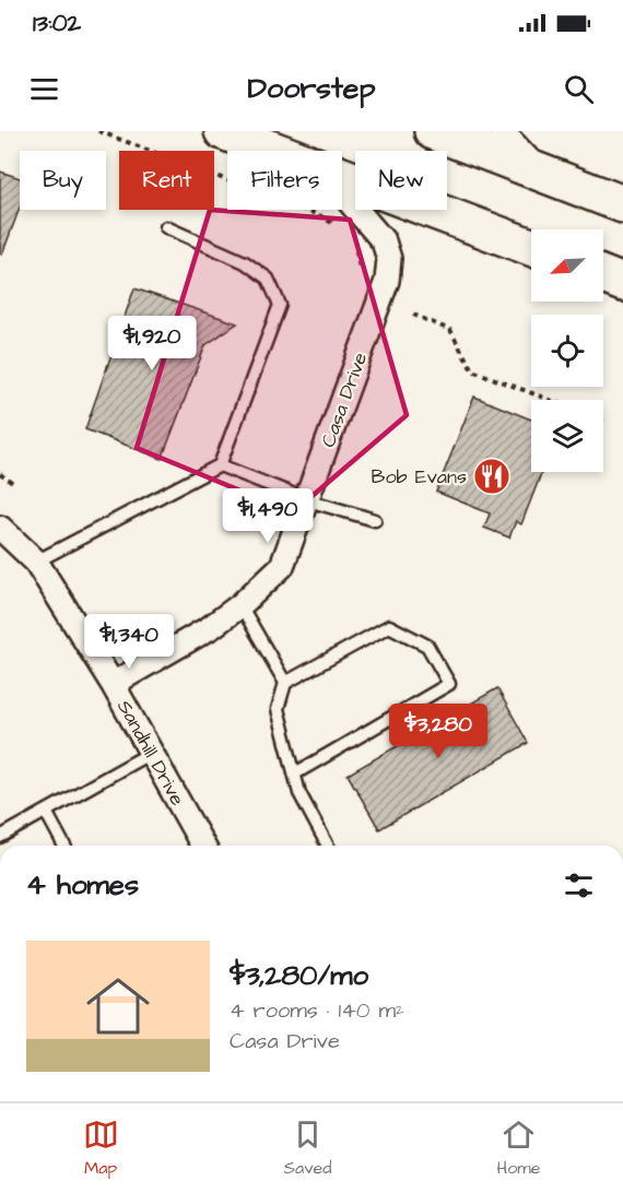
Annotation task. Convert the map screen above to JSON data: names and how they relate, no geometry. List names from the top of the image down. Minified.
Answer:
{"streets":{"street":["Casa Drive","Sandhill Drive"]},"crossings":[["Casa Drive","Sandhill Drive"]],"places":{"restaurant":["Bob Evans"]},"north":"bottom left","page":{"status":"13:02","header":"Doorstep","chip":["Buy","Rent","Filters","New"],"price":["$1,920","$1,490","$1,340","$3,280"],"heading":"4 homes","list":[{"name":"$3,280/mo","note":"4 rooms · 140 m² · Casa Drive"}],"tabs":["Map","Saved","Home"]}}
